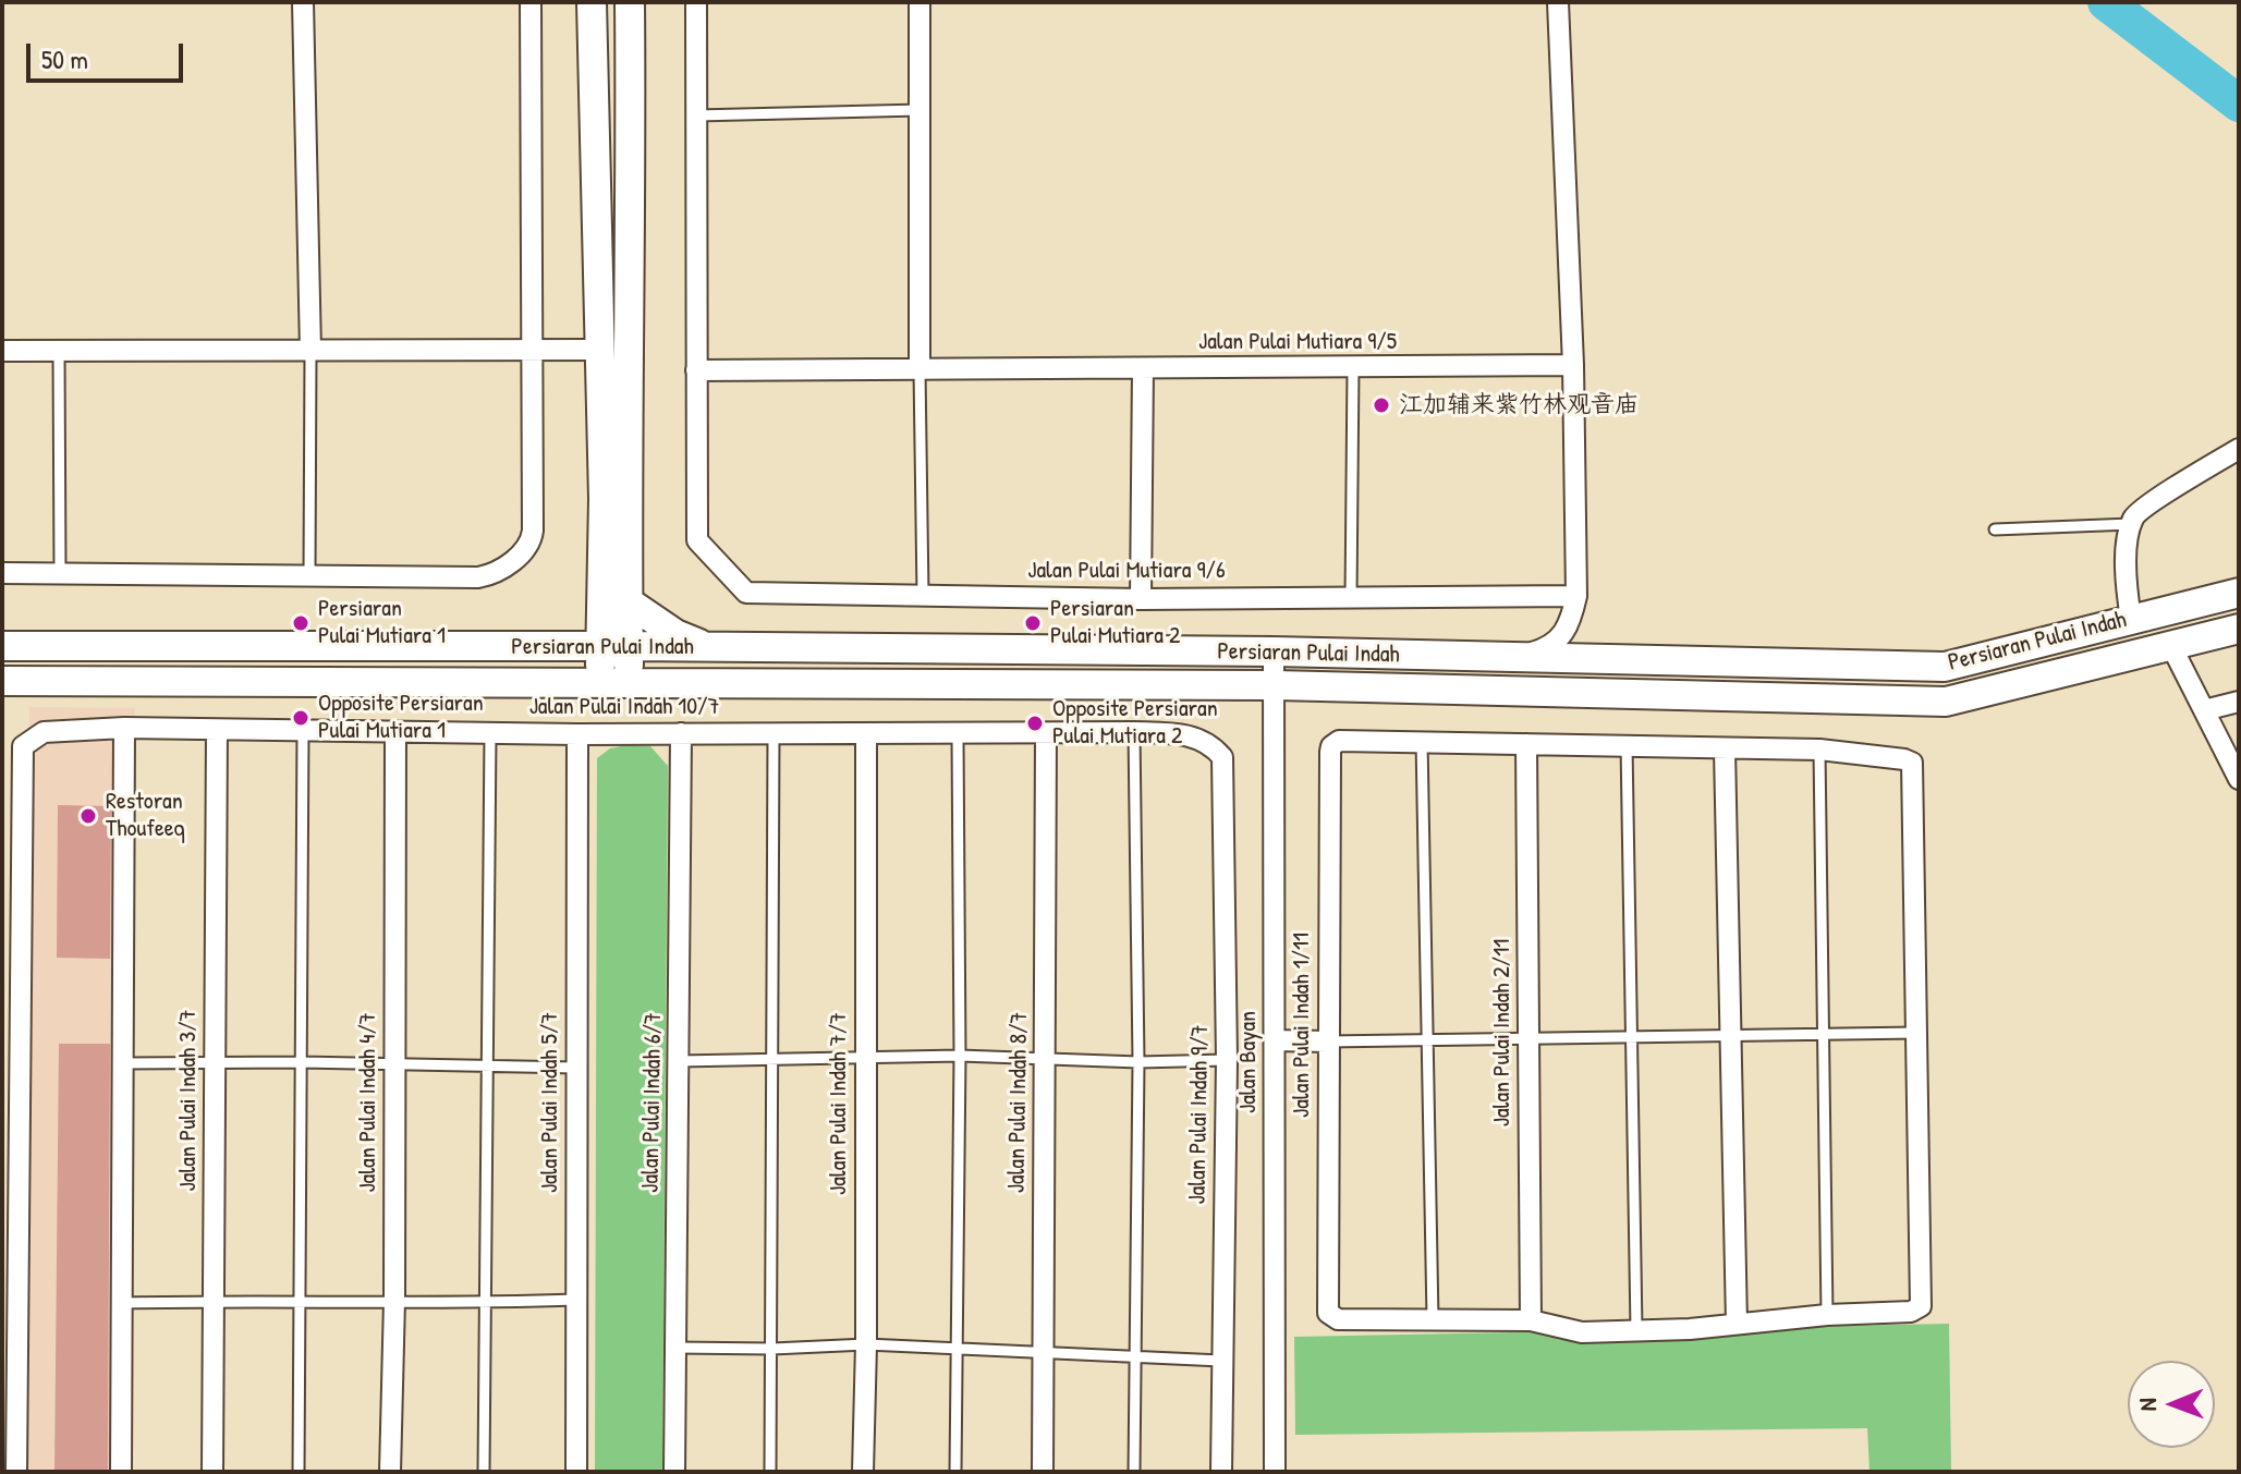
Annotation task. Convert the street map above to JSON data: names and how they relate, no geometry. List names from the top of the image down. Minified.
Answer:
{"streets":{"main road":["Persiaran Pulai Indah"],"street":["Jalan Pulai Mutiara 9/5","Jalan Pulai Mutiara 9/6","Jalan Pulai Indah 10/7","Jalan Pulai Indah 1/11","Jalan Pulai Indah 2/11","Jalan Bayan","Jalan Pulai Indah 3/7","Jalan Pulai Indah 4/7","Jalan Pulai Indah 5/7","Jalan Pulai Indah 6/7","Jalan Pulai Indah 8/7","Jalan Pulai Indah 7/7","Jalan Pulai Indah 9/7"]},"crossings":[["Jalan Pulai Mutiara 9/5","Jalan Pulai Mutiara 9/6"],["Persiaran Pulai Indah","Jalan Bayan"],["Jalan Pulai Indah 10/7","Jalan Pulai Indah 3/7"],["Jalan Pulai Indah 10/7","Jalan Pulai Indah 4/7"],["Jalan Pulai Indah 10/7","Jalan Pulai Indah 5/7"],["Jalan Pulai Indah 10/7","Jalan Pulai Indah 6/7"],["Jalan Pulai Indah 10/7","Jalan Pulai Indah 8/7"],["Jalan Pulai Indah 10/7","Jalan Pulai Indah 7/7"],["Jalan Pulai Indah 10/7","Jalan Pulai Indah 9/7"]],"places":["江加辅来紫竹林观音庙","Persiaran Pulai Mutiara 1","Persiaran Pulai Mutiara 2","Opposite Persiaran Pulai Mutiara 1","Opposite Persiaran Pulai Mutiara 2","Restoran Thoufeeq"],"scale_bar":"50 m","north":"left"}
